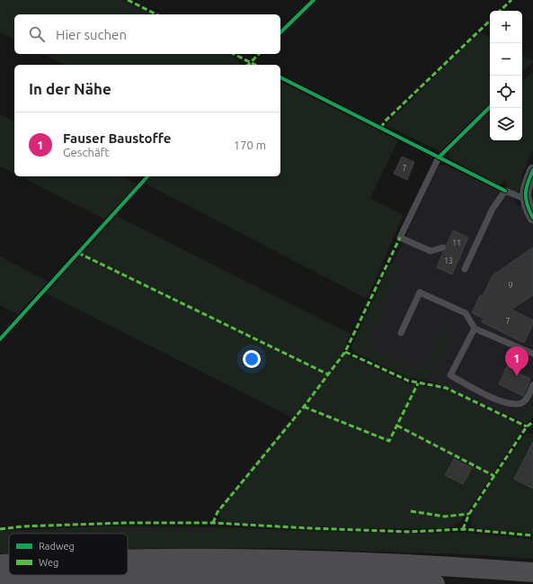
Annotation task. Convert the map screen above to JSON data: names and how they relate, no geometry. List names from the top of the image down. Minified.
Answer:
{"house_numbers":["7","11","13","9","7"],"legend":["Radweg","Weg"],"page":{"map_buttons":["+","−"],"search":"Hier suchen","heading":"In der Nähe","list":[{"mark":"1","name":"Fauser Baustoffe","note":"Geschäft","value":"170 m"}],"pins":"1"}}
